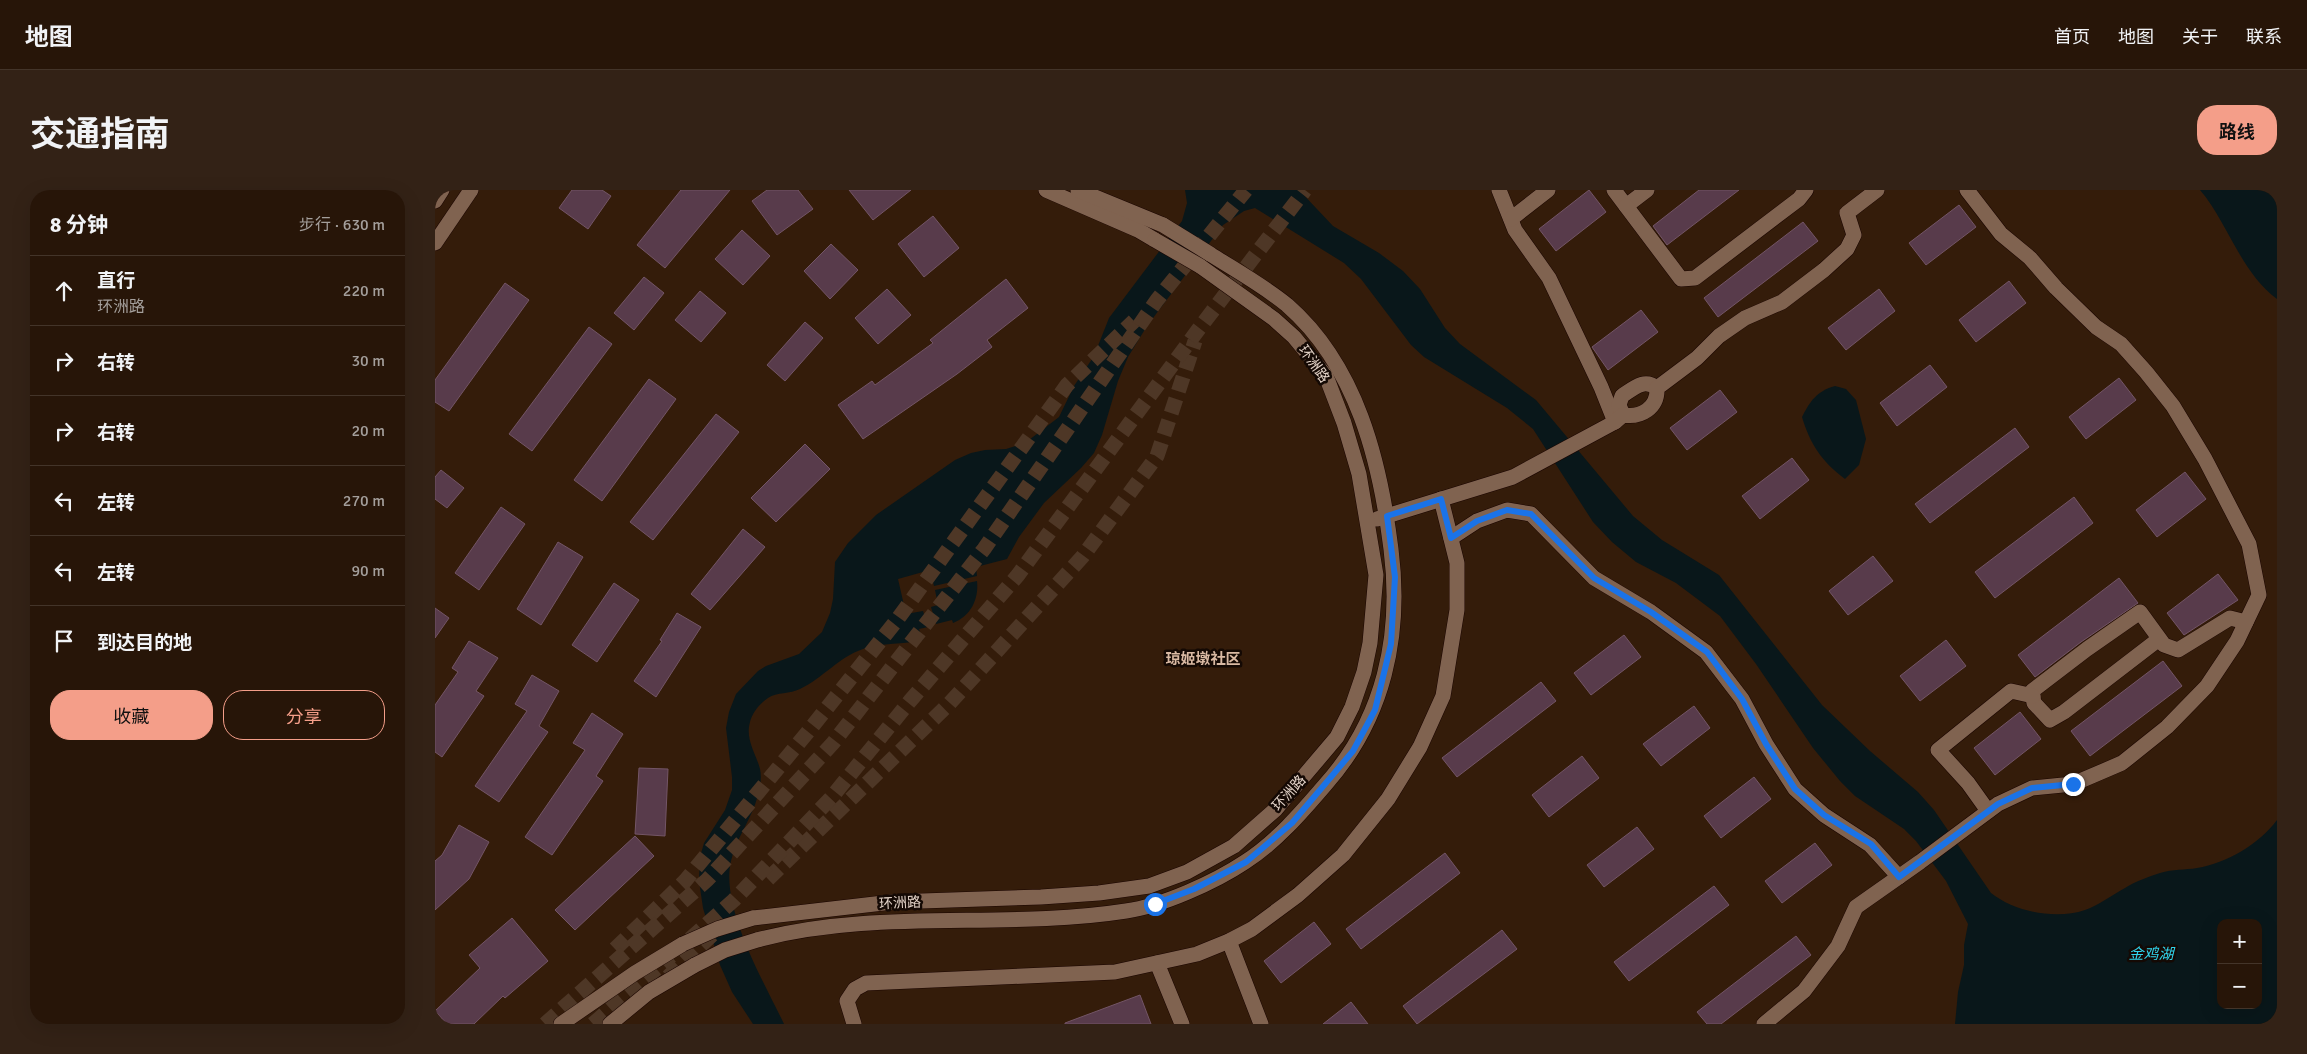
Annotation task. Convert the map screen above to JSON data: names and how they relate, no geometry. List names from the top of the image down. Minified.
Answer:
{"streets":{"street":["环洲路"]},"districts":["琼姬墩社区"],"water":["金鸡湖"],"page":{"header":"地图","nav":["首页","地图","关于","联系"],"title":"交通指南","buttons":["路线",["收藏","分享"]],"heading":["8 分钟","步行 · 630 m"],"list":[["直行","环洲路","220 m"],["右转","30 m"],["右转","20 m"],["左转","270 m"],["左转","90 m"],"到达目的地"],"map_buttons":["+","−"]}}
